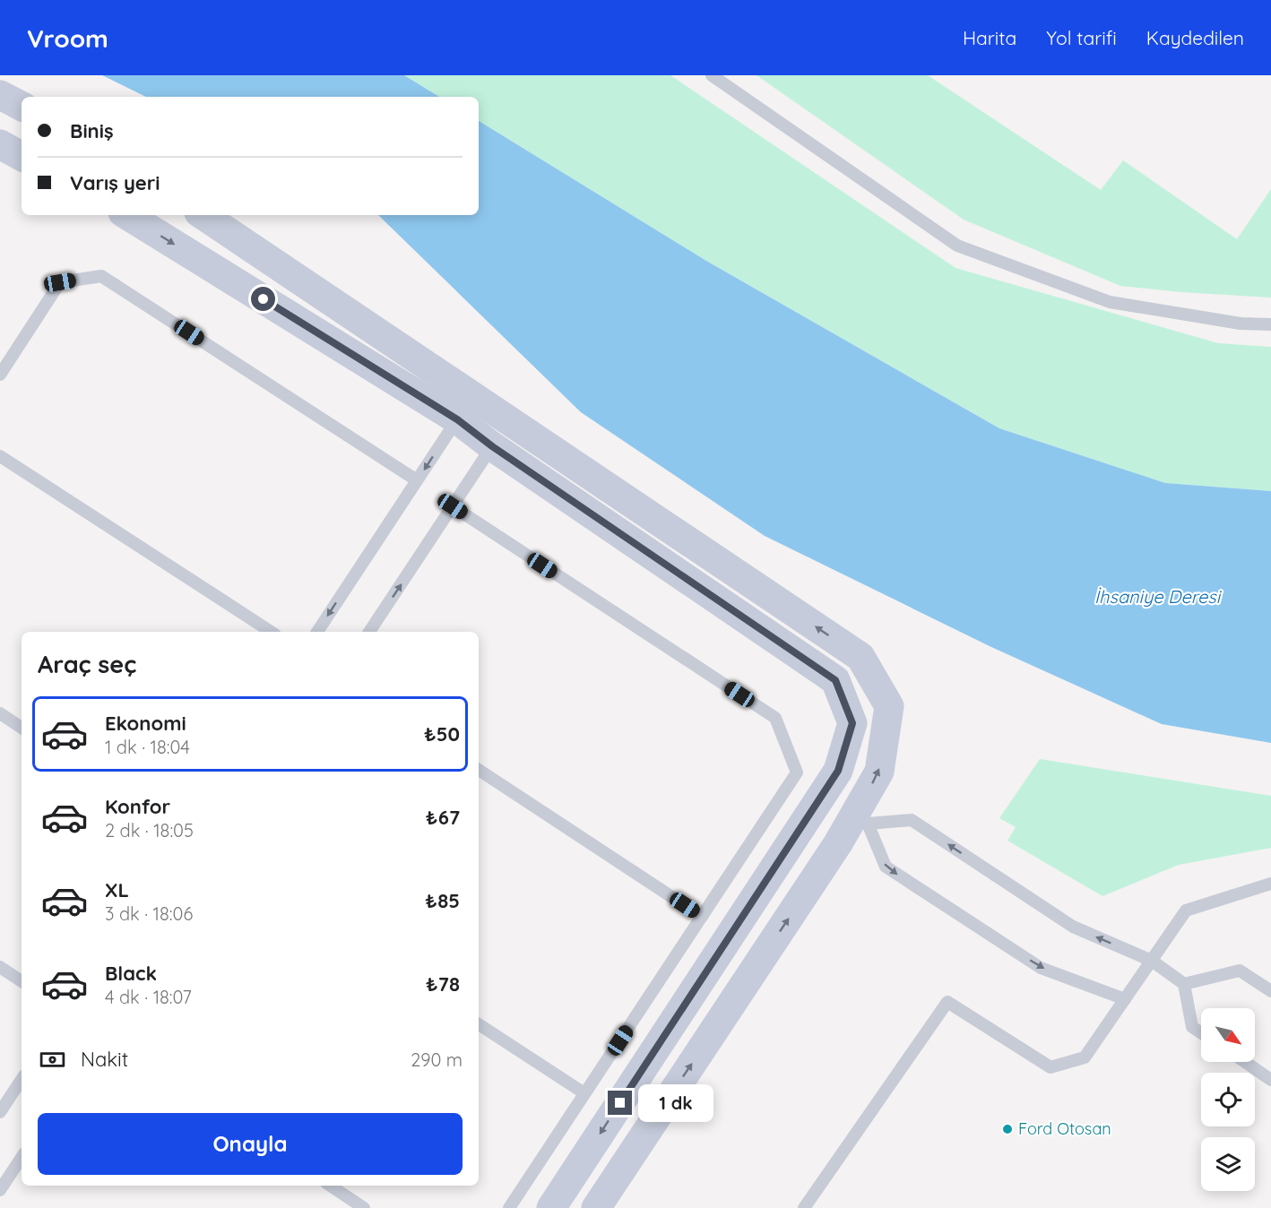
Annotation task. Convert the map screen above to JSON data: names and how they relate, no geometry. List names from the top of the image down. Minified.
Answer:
{"water":["İhsaniye Deresi"],"places":["Ford Otosan"],"north":"bottom right","page":{"header":"Vroom","nav":["Harita","Yol tarifi","Kaydedilen"],"banner":["Biniş","Varış yeri"],"heading":"Araç seç","list":[{"name":"Ekonomi","note":"1 dk · 18:04","value":"₺50"},{"name":"Konfor","note":"2 dk · 18:05","value":"₺67"},{"name":"XL","note":"3 dk · 18:06","value":"₺85"},{"name":"Black","note":"4 dk · 18:07","value":"₺78"}],"pay":["Nakit","290 m"],"bubble":"1 dk","buttons":"Onayla"}}
